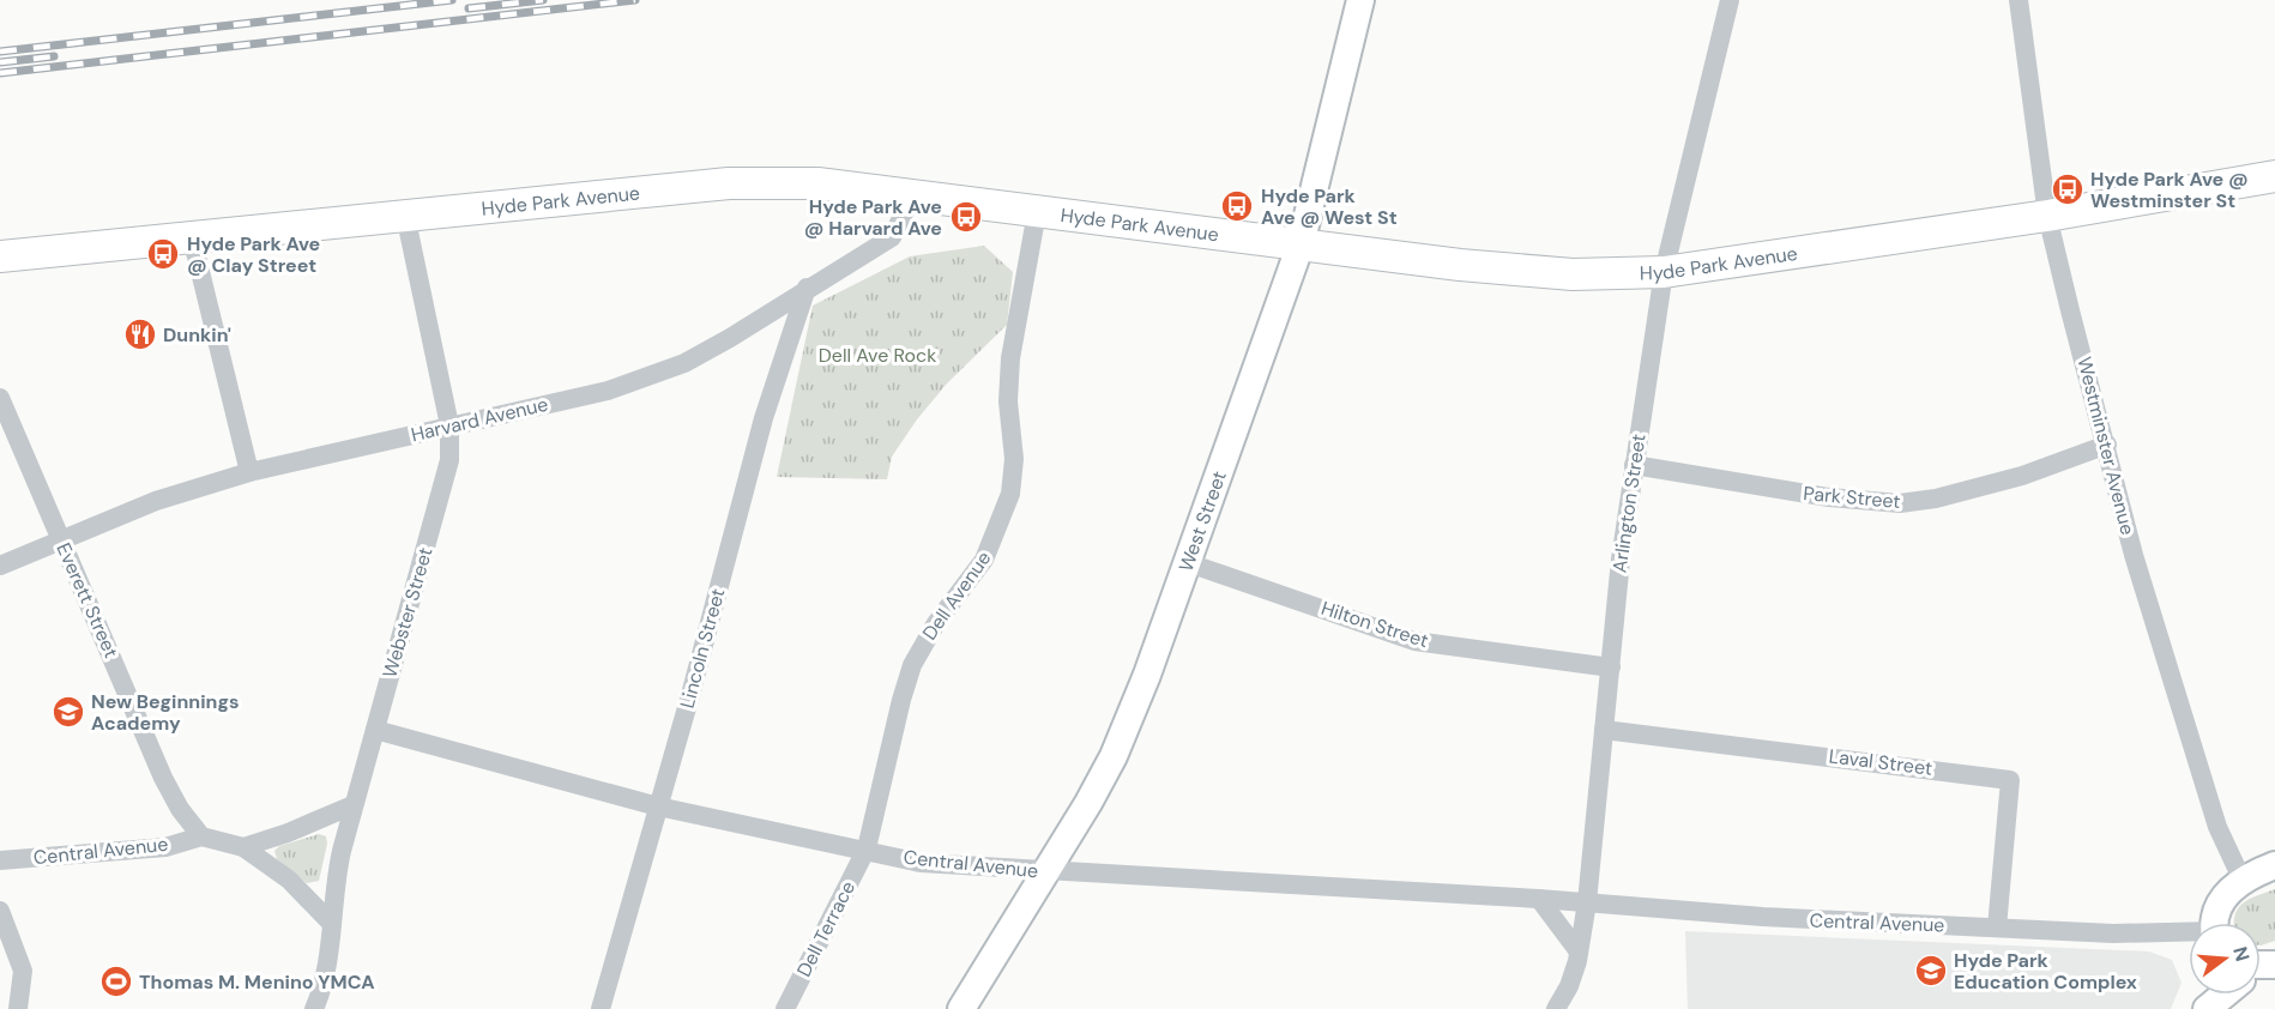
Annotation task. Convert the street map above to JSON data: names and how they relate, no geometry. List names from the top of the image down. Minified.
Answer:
{"streets":{"main road":["Hyde Park Avenue","West Street"],"street":["Harvard Avenue","Westminster Avenue","Park Street","Arlington Street","Dell Avenue","Everett Street","Webster Street","Hilton Street","Lincoln Street","Laval Street","Central Avenue","Dell Terrace"]},"crossings":[["Hyde Park Avenue","Harvard Avenue"],["Hyde Park Avenue","Westminster Avenue"],["Hyde Park Avenue","Arlington Street"],["Hyde Park Avenue","West Street"],["Hyde Park Avenue","Dell Avenue"],["Hyde Park Avenue","Webster Street"],["Harvard Avenue","Everett Street"],["Harvard Avenue","Webster Street"],["Harvard Avenue","Lincoln Street"],["Westminster Avenue","Park Street"],["Park Street","Arlington Street"],["Arlington Street","Hilton Street"],["Arlington Street","Laval Street"],["Arlington Street","Central Avenue"],["West Street","Hilton Street"],["West Street","Central Avenue"],["Dell Avenue","Central Avenue"],["Dell Avenue","Dell Terrace"],["Everett Street","Central Avenue"],["Webster Street","Central Avenue"],["Lincoln Street","Central Avenue"],["Laval Street","Central Avenue"],["Central Avenue","Dell Terrace"]],"parks":["Dell Ave Rock"],"places":{"bus stop":["Hyde Park Ave @ Westminster St","Hyde Park Ave @ West St","Hyde Park Ave @ Harvard Ave","Hyde Park Ave @ Clay Street"],"restaurant":["Dunkin'"],"school or university":["New Beginnings Academy","Hyde Park Education Complex"],"sports":["Thomas M. Menino YMCA"]},"north":"right"}
